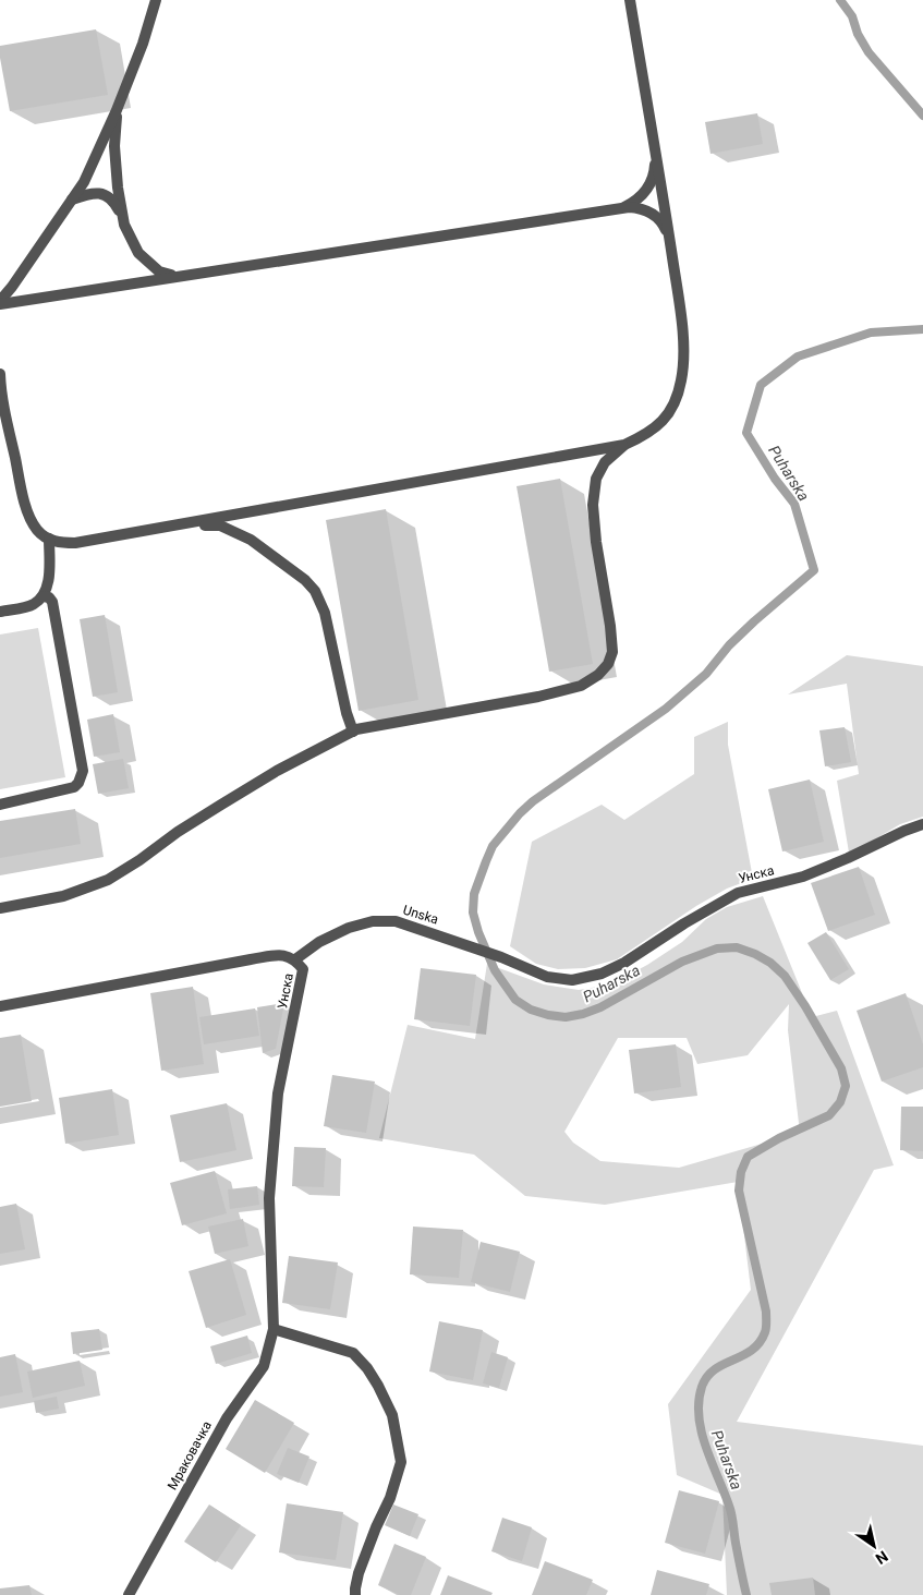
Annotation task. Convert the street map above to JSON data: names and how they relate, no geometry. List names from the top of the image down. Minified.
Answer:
{"streets":{"street":["Унска","Unska","Мраковачка"]},"crossings":[["Унска","Unska"],["Унска","Мраковачка"]],"water":["Puharska"],"north":"bottom right"}
